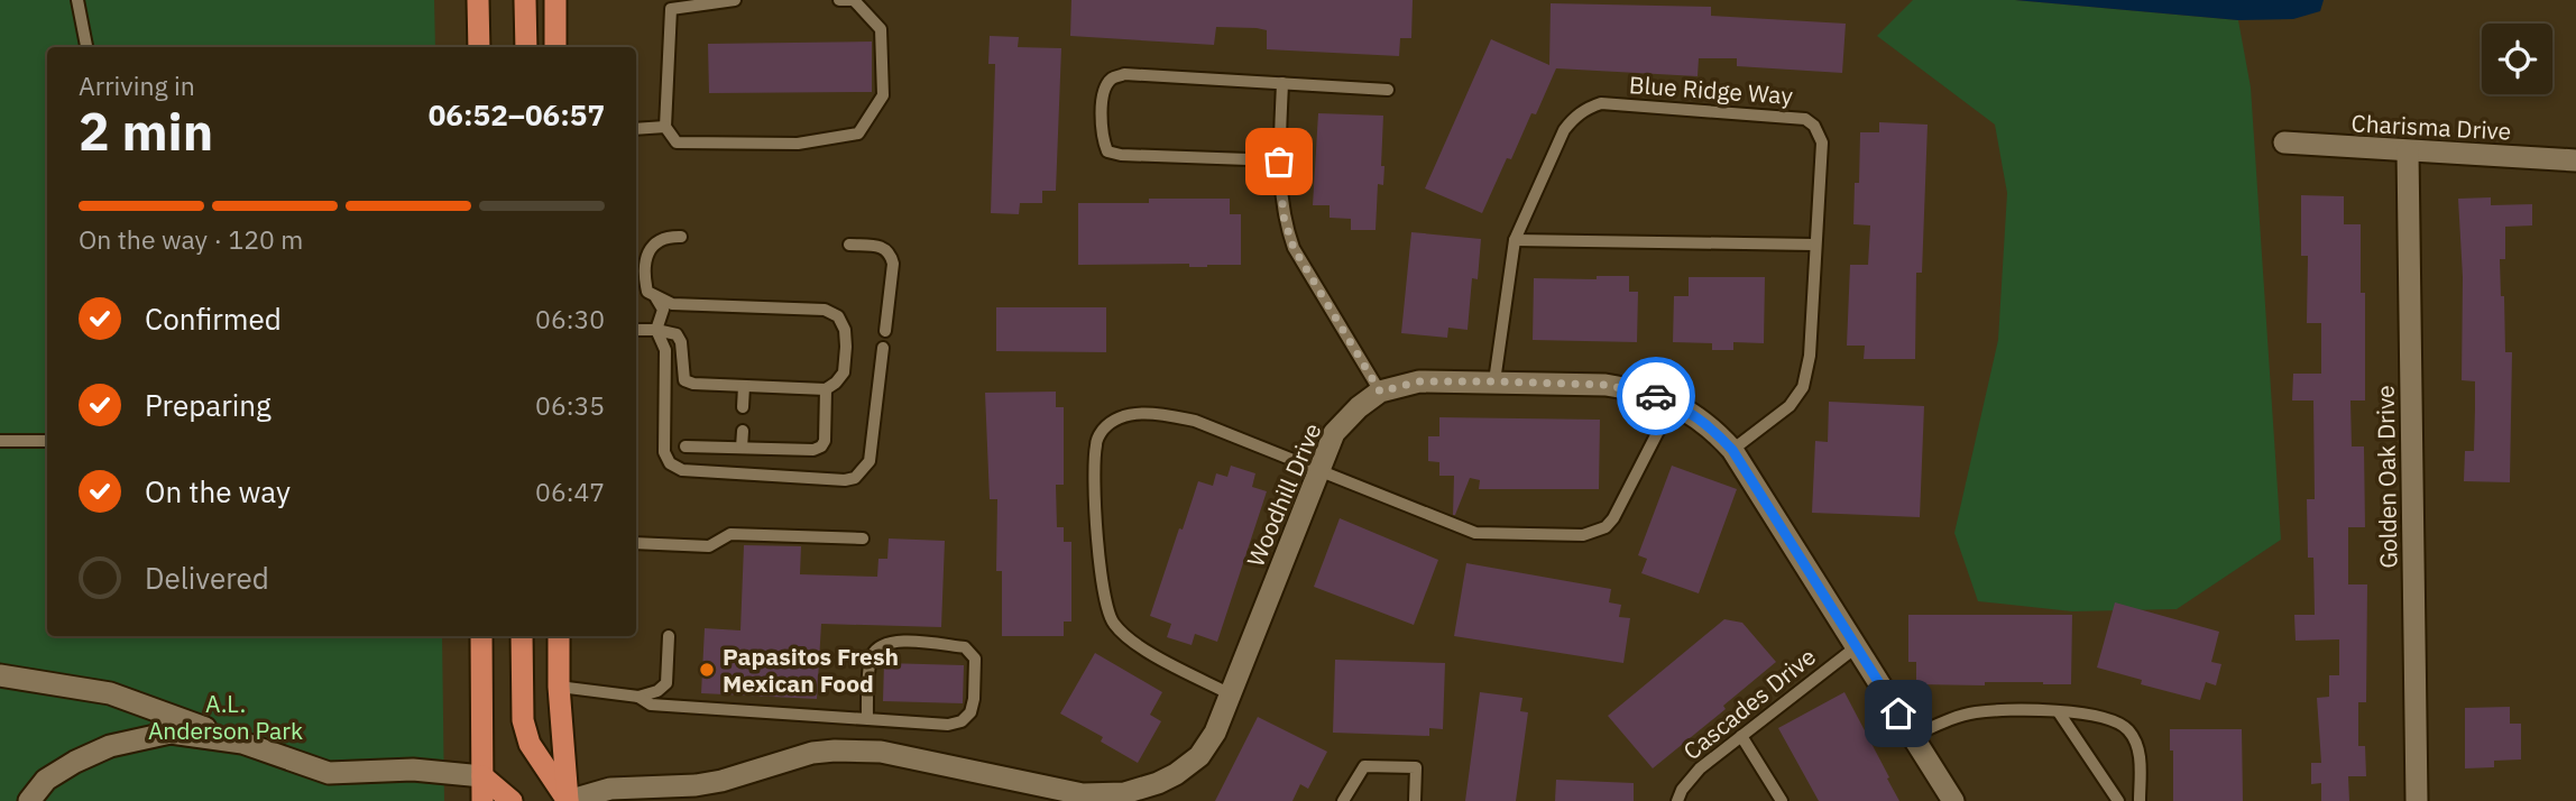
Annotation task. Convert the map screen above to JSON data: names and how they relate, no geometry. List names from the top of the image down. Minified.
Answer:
{"streets":{"street":["Charisma Drive","Golden Oak Drive","Woodhill Drive"],"lane":["Blue Ridge Way","Cascades Drive"]},"crossings":[["Blue Ridge Way","Woodhill Drive"],["Charisma Drive","Golden Oak Drive"],["Woodhill Drive","Cascades Drive"]],"parks":["A.L. Anderson Park"],"places":["Papasitos Fresh Mexican Food"],"page":{"heading":["2 min","Arriving in","06:52–06:57"],"bar":"On the way · 120 m","list":[["Confirmed","06:30"],["Preparing","06:35"],["On the way","06:47"],"Delivered"]}}
